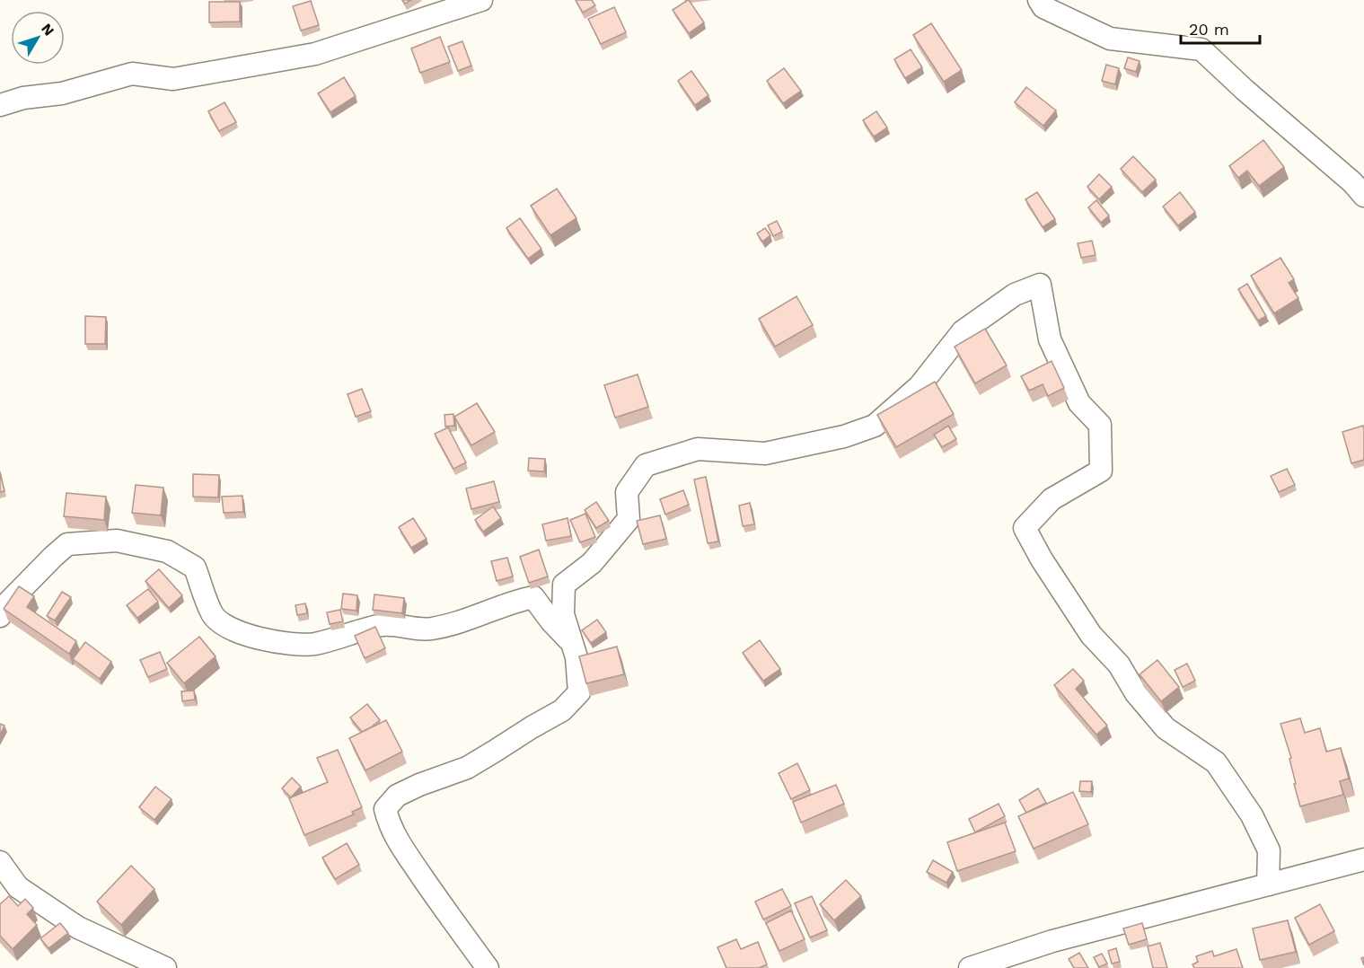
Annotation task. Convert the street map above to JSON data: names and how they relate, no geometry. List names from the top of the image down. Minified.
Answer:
{"scale_bar":"20 m","north":"top right"}
